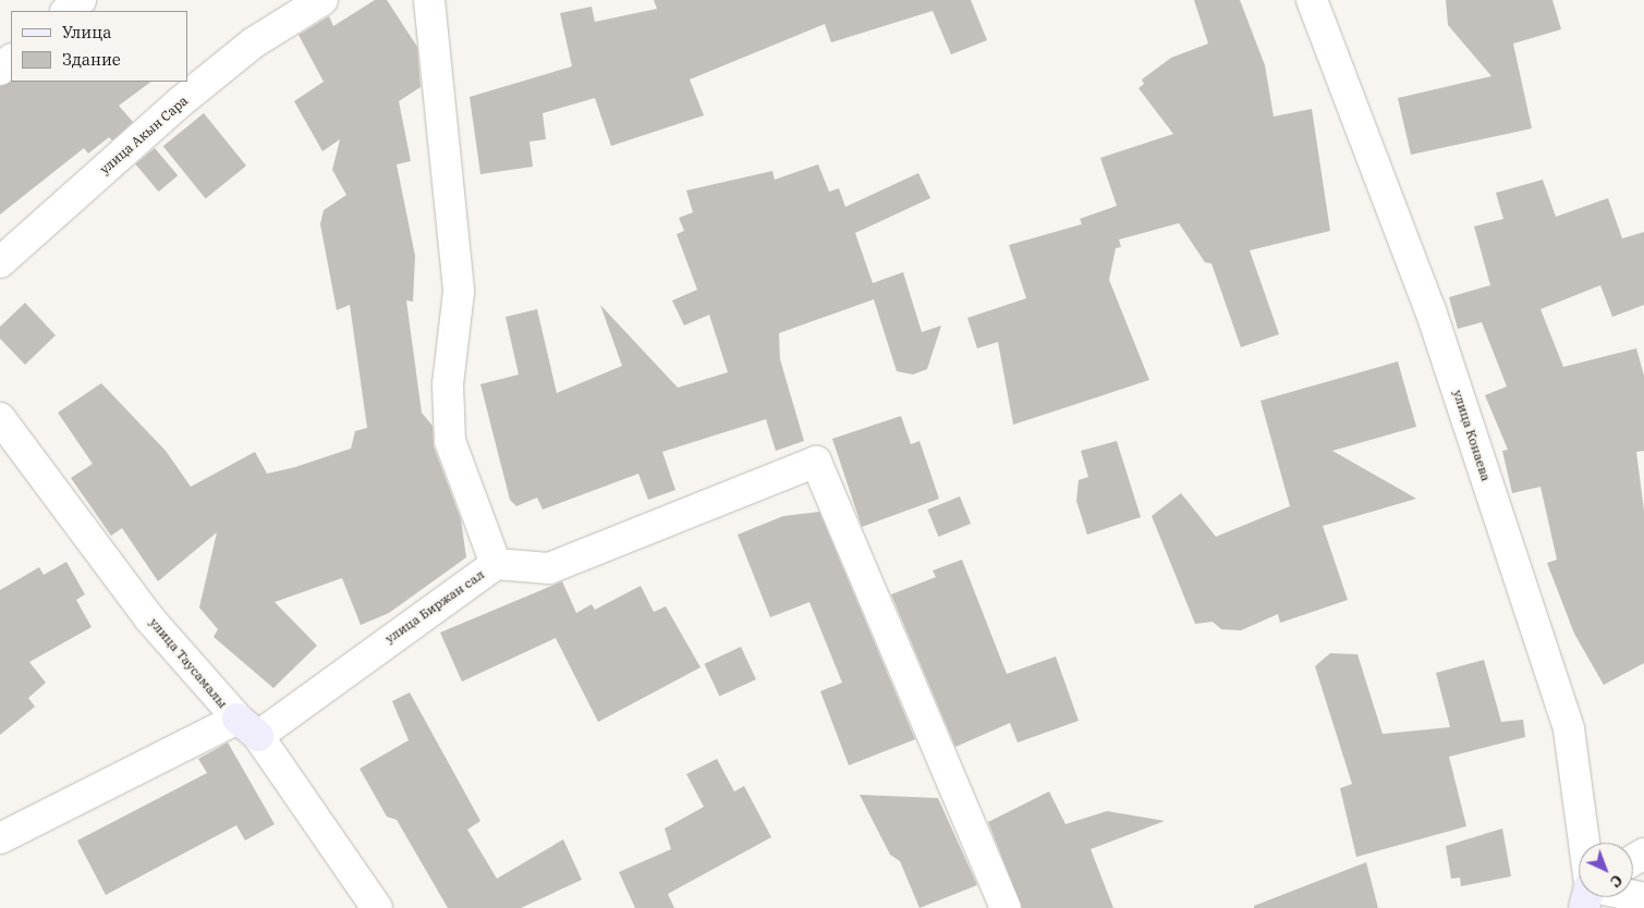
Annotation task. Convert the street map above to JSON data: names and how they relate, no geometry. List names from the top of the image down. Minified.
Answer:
{"streets":{"street":["улица Акын Сара","улица Конаева","улица Биржан сал","улица Таусамалы"]},"crossings":[["улица Биржан сал","улица Таусамалы"]],"legend":["Улица","Здание"],"north":"bottom right"}
